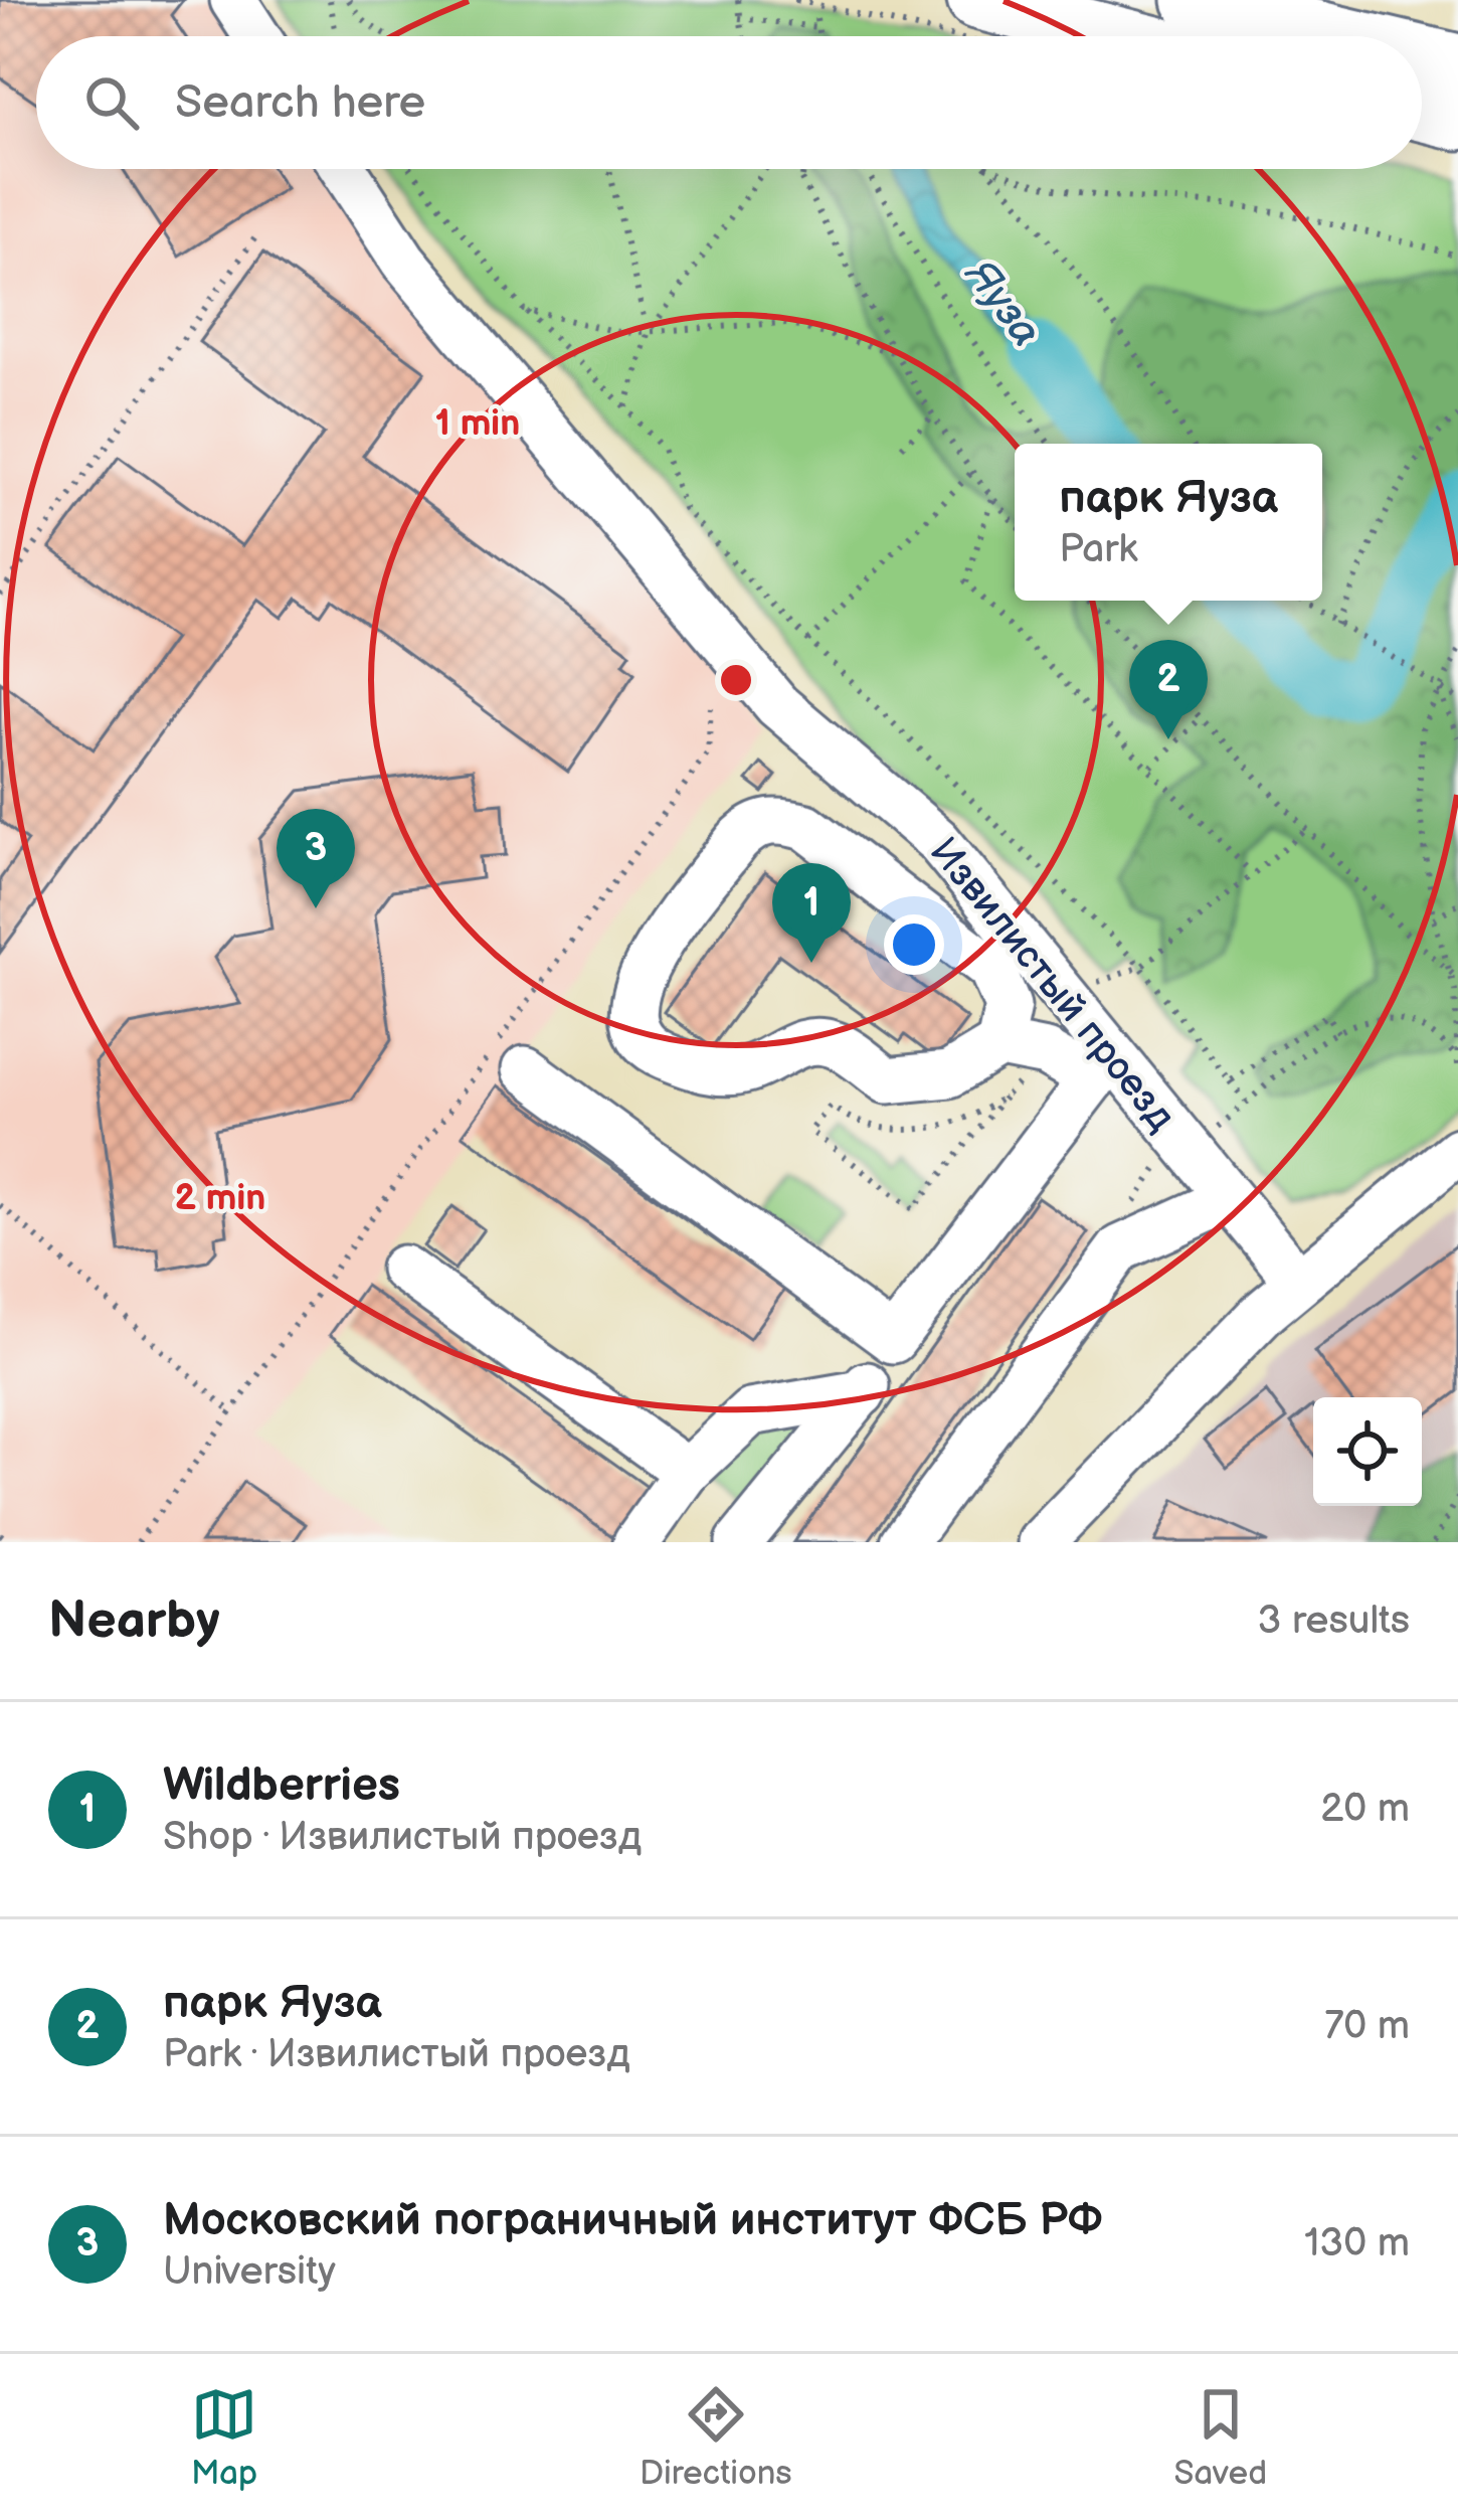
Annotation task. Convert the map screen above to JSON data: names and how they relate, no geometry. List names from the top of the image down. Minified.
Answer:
{"streets":{"street":["Извилистый проезд"]},"water":["Яуза"],"page":{"search":"Search here","popup":["парк Яуза","Park"],"pins":["2","3","1"],"heading":["Nearby","3 results"],"list":[{"mark":"1","name":"Wildberries","note":"Shop · Извилистый проезд","value":"20 m"},{"mark":"2","name":"парк Яуза","note":"Park · Извилистый проезд","value":"70 m"},{"mark":"3","name":"Московский пограничный институт ФСБ РФ","note":"University","value":"130 m"}],"nav":["Map","Directions","Saved"]},"rings":["1 min","2 min"]}
